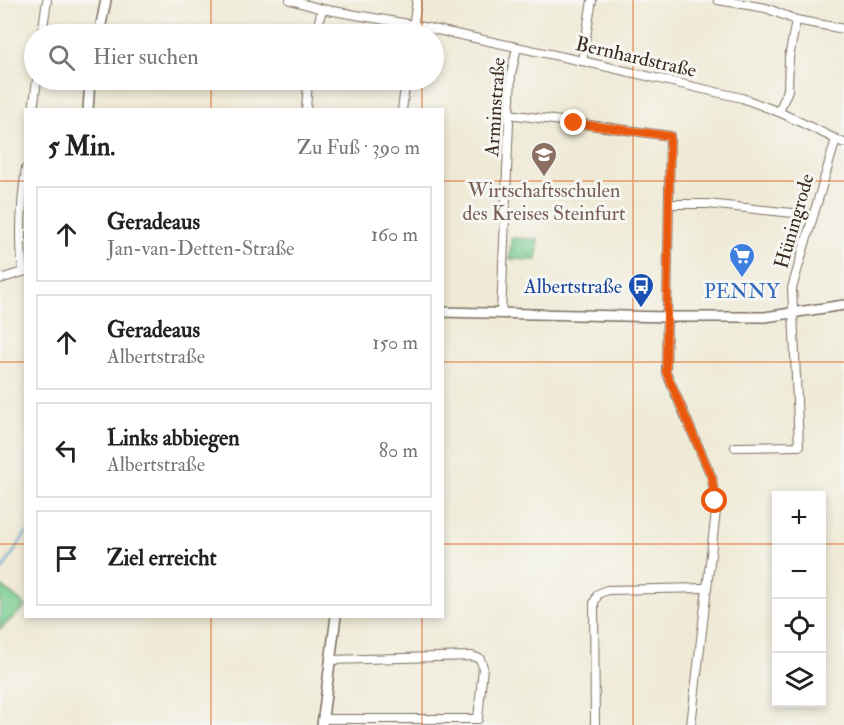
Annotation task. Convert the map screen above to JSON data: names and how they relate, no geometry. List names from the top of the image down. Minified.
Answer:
{"streets":{"street":["Bernhardstraße","Arminstraße","Hüningrode"]},"crossings":[["Bernhardstraße","Arminstraße"],["Bernhardstraße","Hüningrode"]],"places":{"school or university":["Wirtschaftsschulen des Kreises Steinfurt"],"supermarket":["PENNY"],"bus stop":["Albertstraße"]},"page":{"search":"Hier suchen","heading":["5 Min.","Zu Fuß · 390 m"],"list":[["Geradeaus","Jan-van-Detten-Straße","160 m"],["Geradeaus","Albertstraße","150 m"],["Links abbiegen","Albertstraße","80 m"],"Ziel erreicht"],"map_buttons":["+","−"]}}
